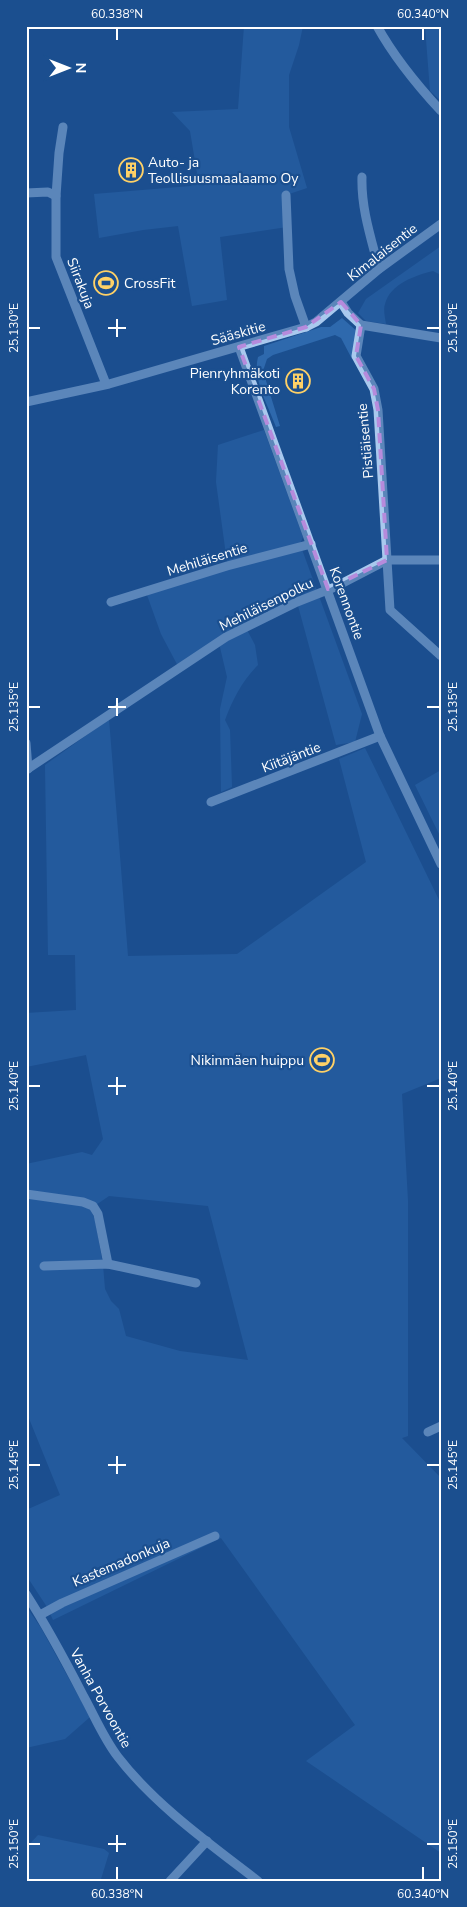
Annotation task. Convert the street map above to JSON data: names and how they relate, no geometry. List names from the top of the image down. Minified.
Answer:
{"streets":{"street":["Kimalaisentie","Siirakuja","Sääskitie","Pistiäisentie","Mehiläisentie","Korennontie","Mehiläisenpolku","Kiitäjäntie","Kastemadonkuja","Vanha Porvoontie"]},"crossings":[["Kimalaisentie","Sääskitie"],["Siirakuja","Sääskitie"],["Sääskitie","Korennontie"],["Pistiäisentie","Mehiläisenpolku"],["Mehiläisentie","Korennontie"],["Korennontie","Mehiläisenpolku"],["Korennontie","Kiitäjäntie"],["Kastemadonkuja","Vanha Porvoontie"]],"places":{"building":["Auto- ja Teollisuusmaalaamo Oy","Pienryhmäkoti Korento"],"sports":["CrossFit","Nikinmäen huippu"]},"north":"right","coordinates":["60.338°N","60.340°N","25.130°E","25.135°E","25.140°E","25.145°E","25.150°E"]}
